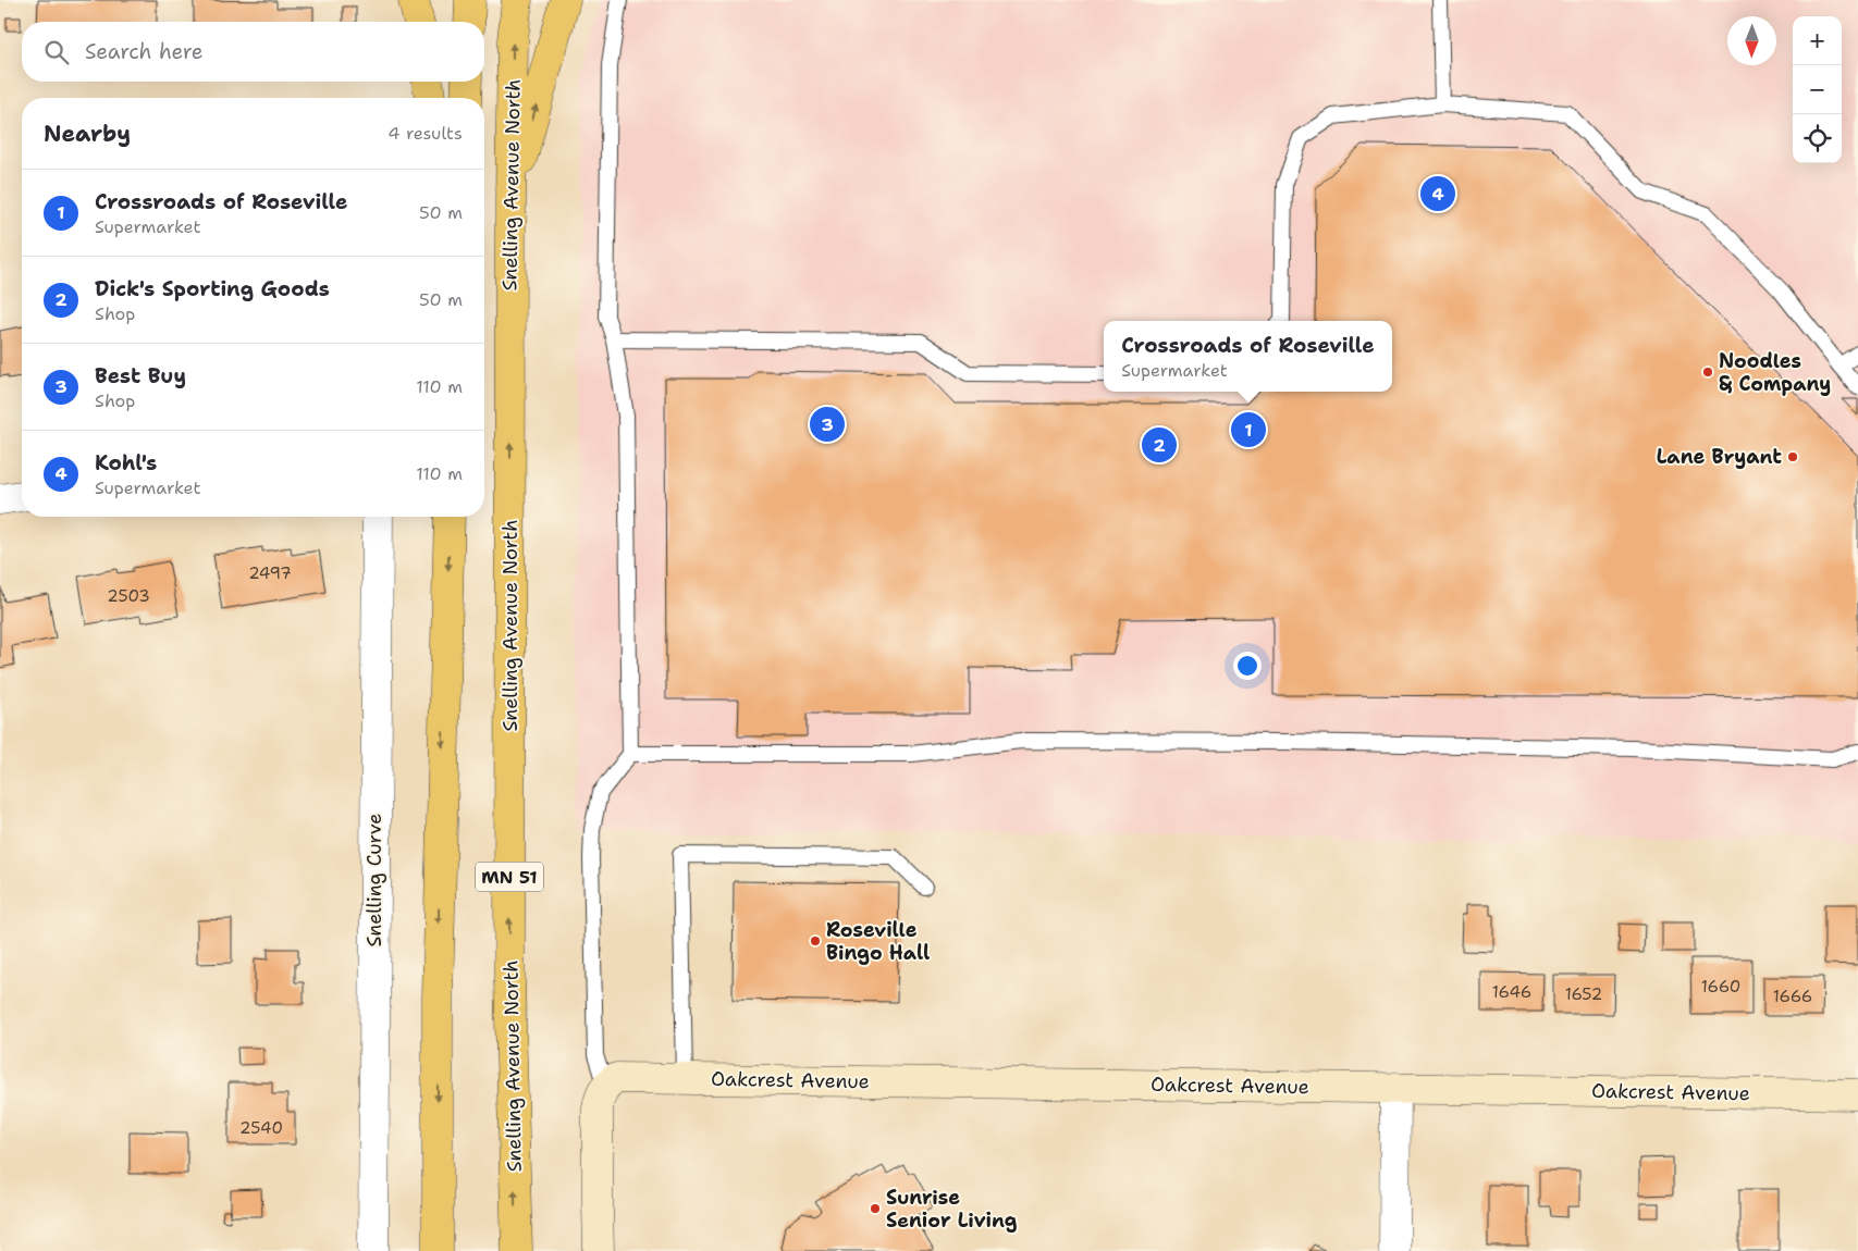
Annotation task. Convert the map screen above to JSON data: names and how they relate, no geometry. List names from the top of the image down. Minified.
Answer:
{"streets":{"highway":["Snelling Avenue North","MN 51"],"street":["Snelling Curve","Oakcrest Avenue"]},"places":["Noodles & Company","Lane Bryant","Roseville Bingo Hall","Sunrise Senior Living"],"house_numbers":["2497","2503","1660","1646","1652","1666","2540"],"north":"bottom","page":{"map_buttons":["+","−"],"search":"Search here","heading":["Nearby","4 results"],"list":[{"mark":"1","name":"Crossroads of Roseville","note":"Supermarket","value":"50 m"},{"mark":"2","name":"Dick's Sporting Goods","note":"Shop","value":"50 m"},{"mark":"3","name":"Best Buy","note":"Shop","value":"110 m"},{"mark":"4","name":"Kohl's","note":"Supermarket","value":"110 m"}],"pins":["4","3","1","2"],"popup":["Crossroads of Roseville","Supermarket"]}}
